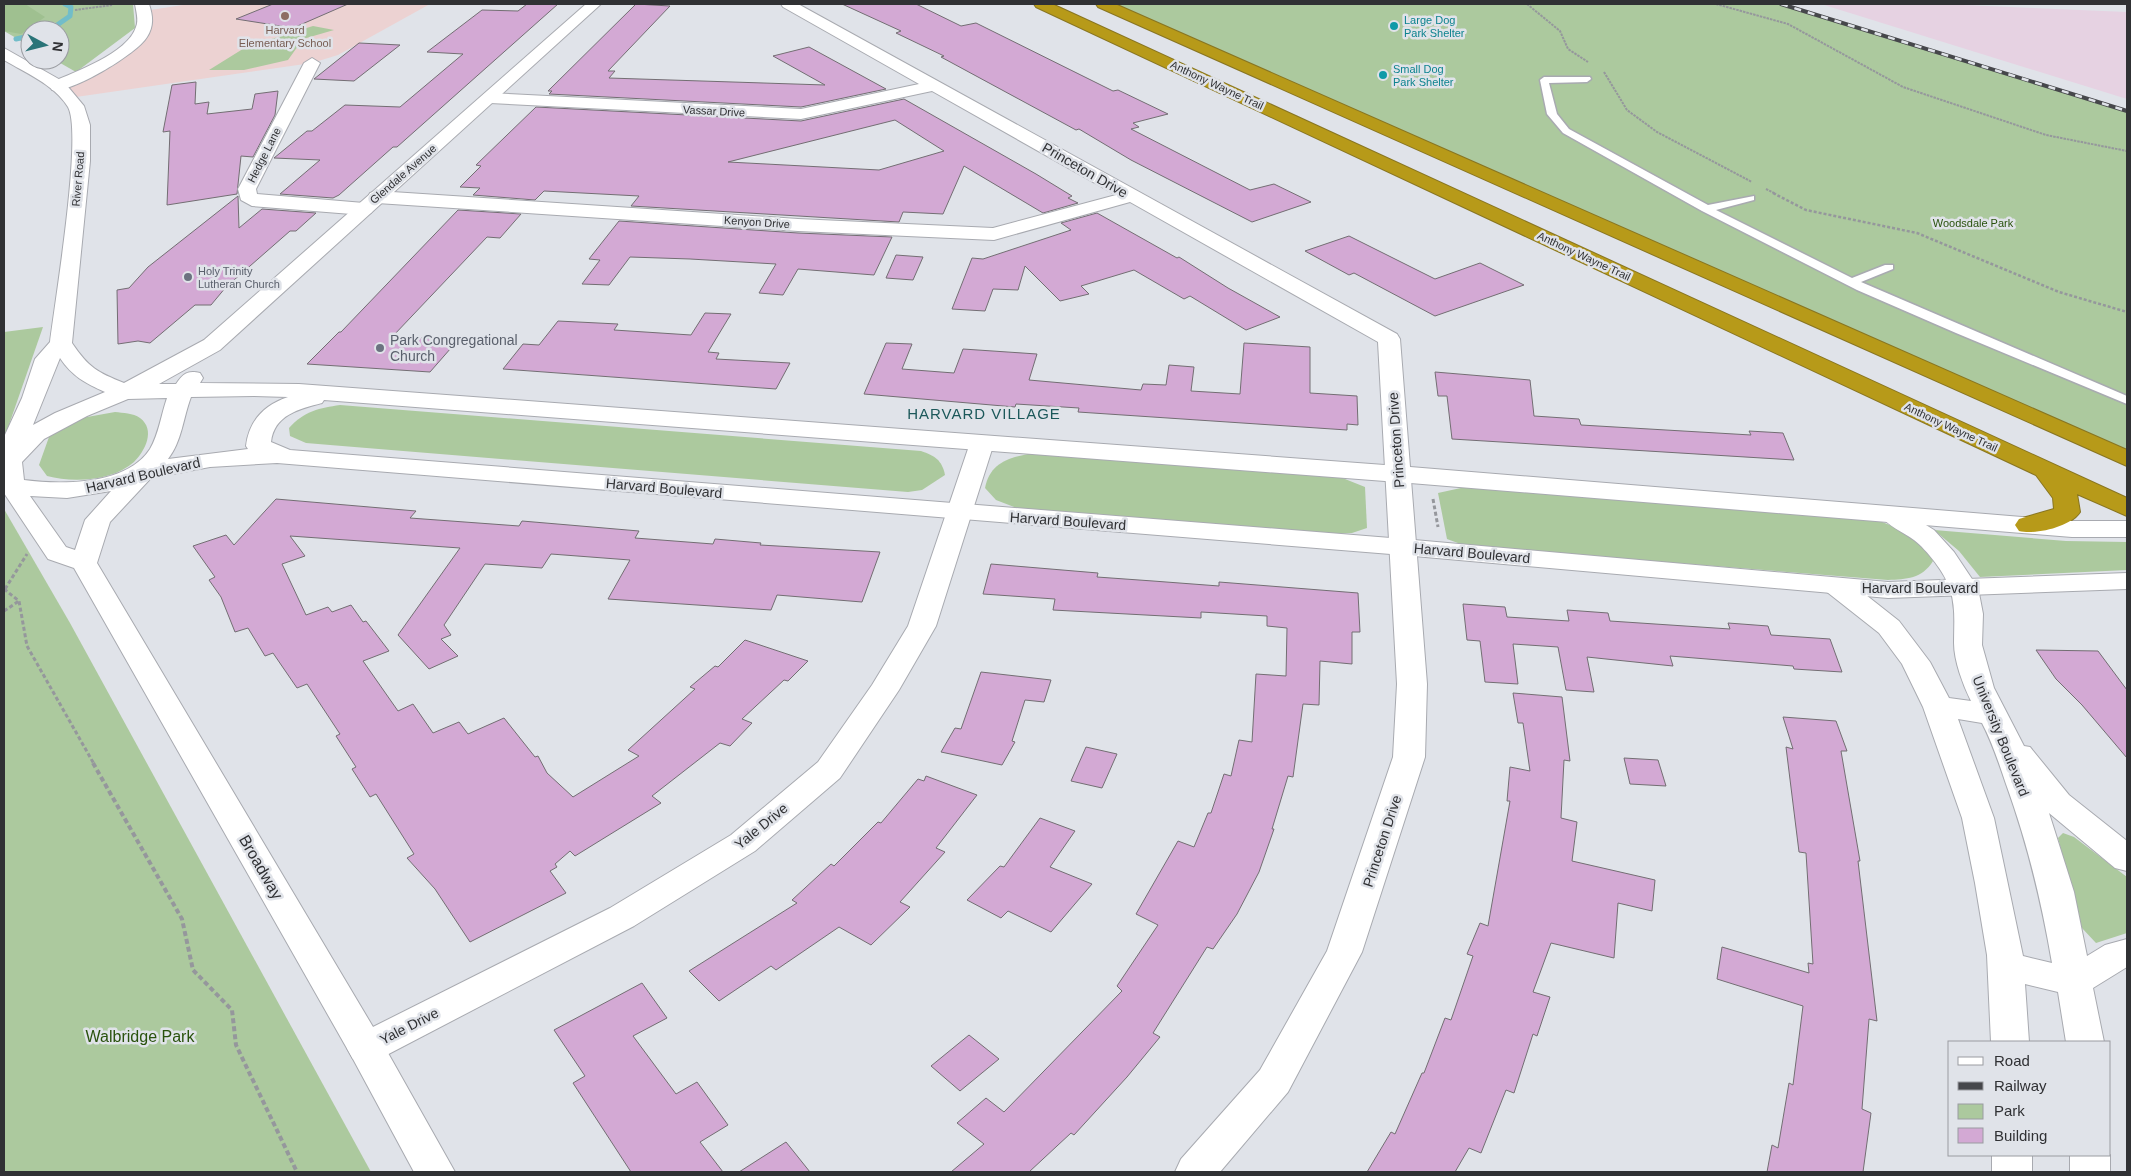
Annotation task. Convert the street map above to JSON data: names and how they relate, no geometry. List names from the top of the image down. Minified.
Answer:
{"streets":{"highway":["Anthony Wayne Trail"],"street":["Vassar Drive","Hedge Lane","Princeton Drive","Glendale Avenue","River Road","Kenyon Drive","Harvard Boulevard","University Boulevard","Yale Drive","Broadway"]},"crossings":[["Vassar Drive","Princeton Drive"],["Vassar Drive","Glendale Avenue"],["Hedge Lane","Glendale Avenue"],["Hedge Lane","Kenyon Drive"],["Princeton Drive","Kenyon Drive"],["Princeton Drive","Harvard Boulevard"],["Glendale Avenue","Kenyon Drive"],["Glendale Avenue","Harvard Boulevard"],["Harvard Boulevard","University Boulevard"],["Harvard Boulevard","Yale Drive"],["Yale Drive","Broadway"]],"districts":["HARVARD VILLAGE"],"parks":["Woodsdale Park","Walbridge Park"],"places":["Harvard Elementary School","Large Dog Park Shelter","Small Dog Park Shelter","Holy Trinity Lutheran Church","Park Congregational Church"],"legend":["Road","Railway","Park","Building"],"north":"right"}
